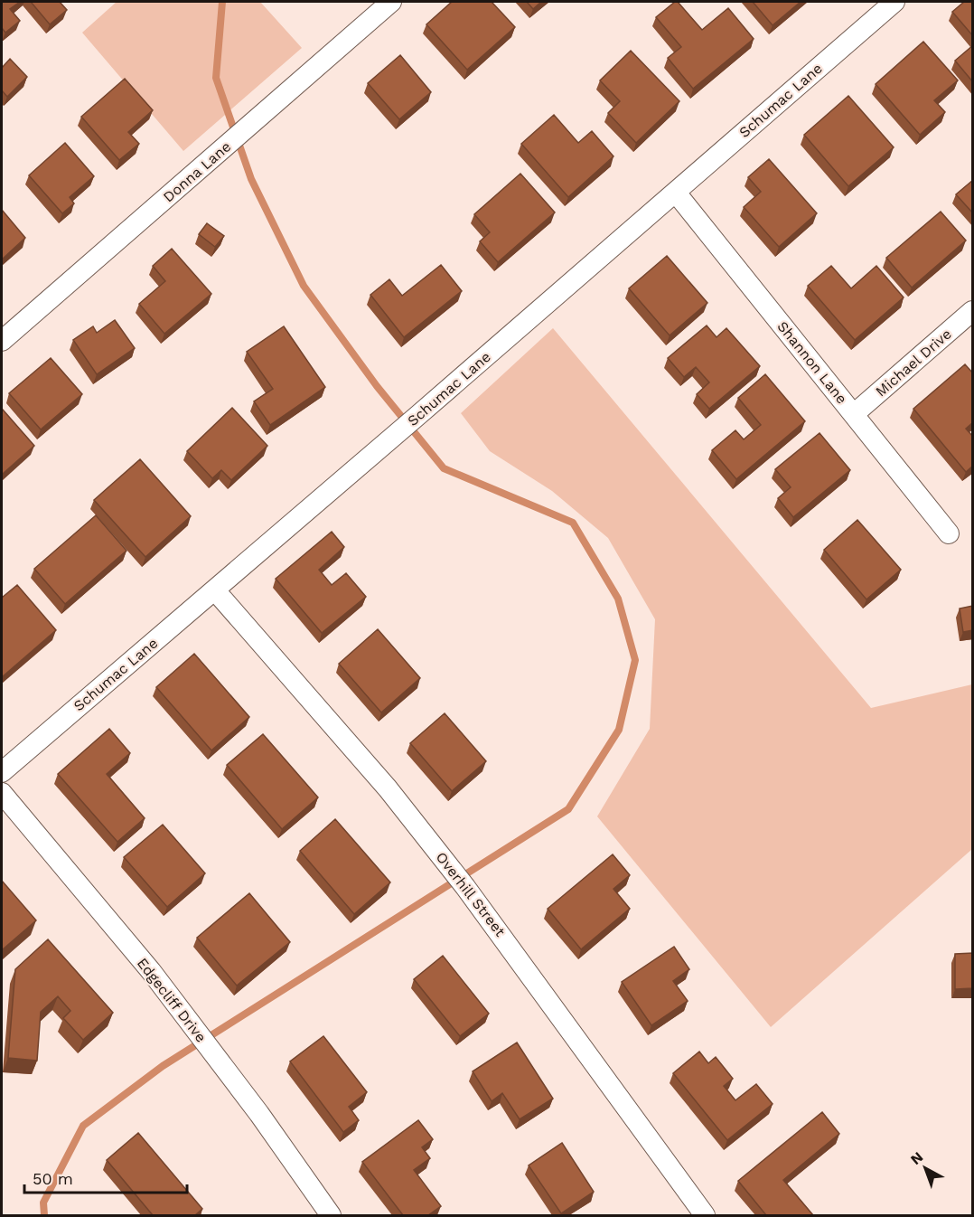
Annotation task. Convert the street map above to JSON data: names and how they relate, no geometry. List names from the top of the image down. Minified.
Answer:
{"streets":{"street":["Schumac Lane","Donna Lane","Shannon Lane","Michael Drive","Overhill Street","Edgecliff Drive"]},"crossings":[["Schumac Lane","Shannon Lane"],["Schumac Lane","Overhill Street"],["Shannon Lane","Michael Drive"]],"scale_bar":"50 m","north":"top left"}
